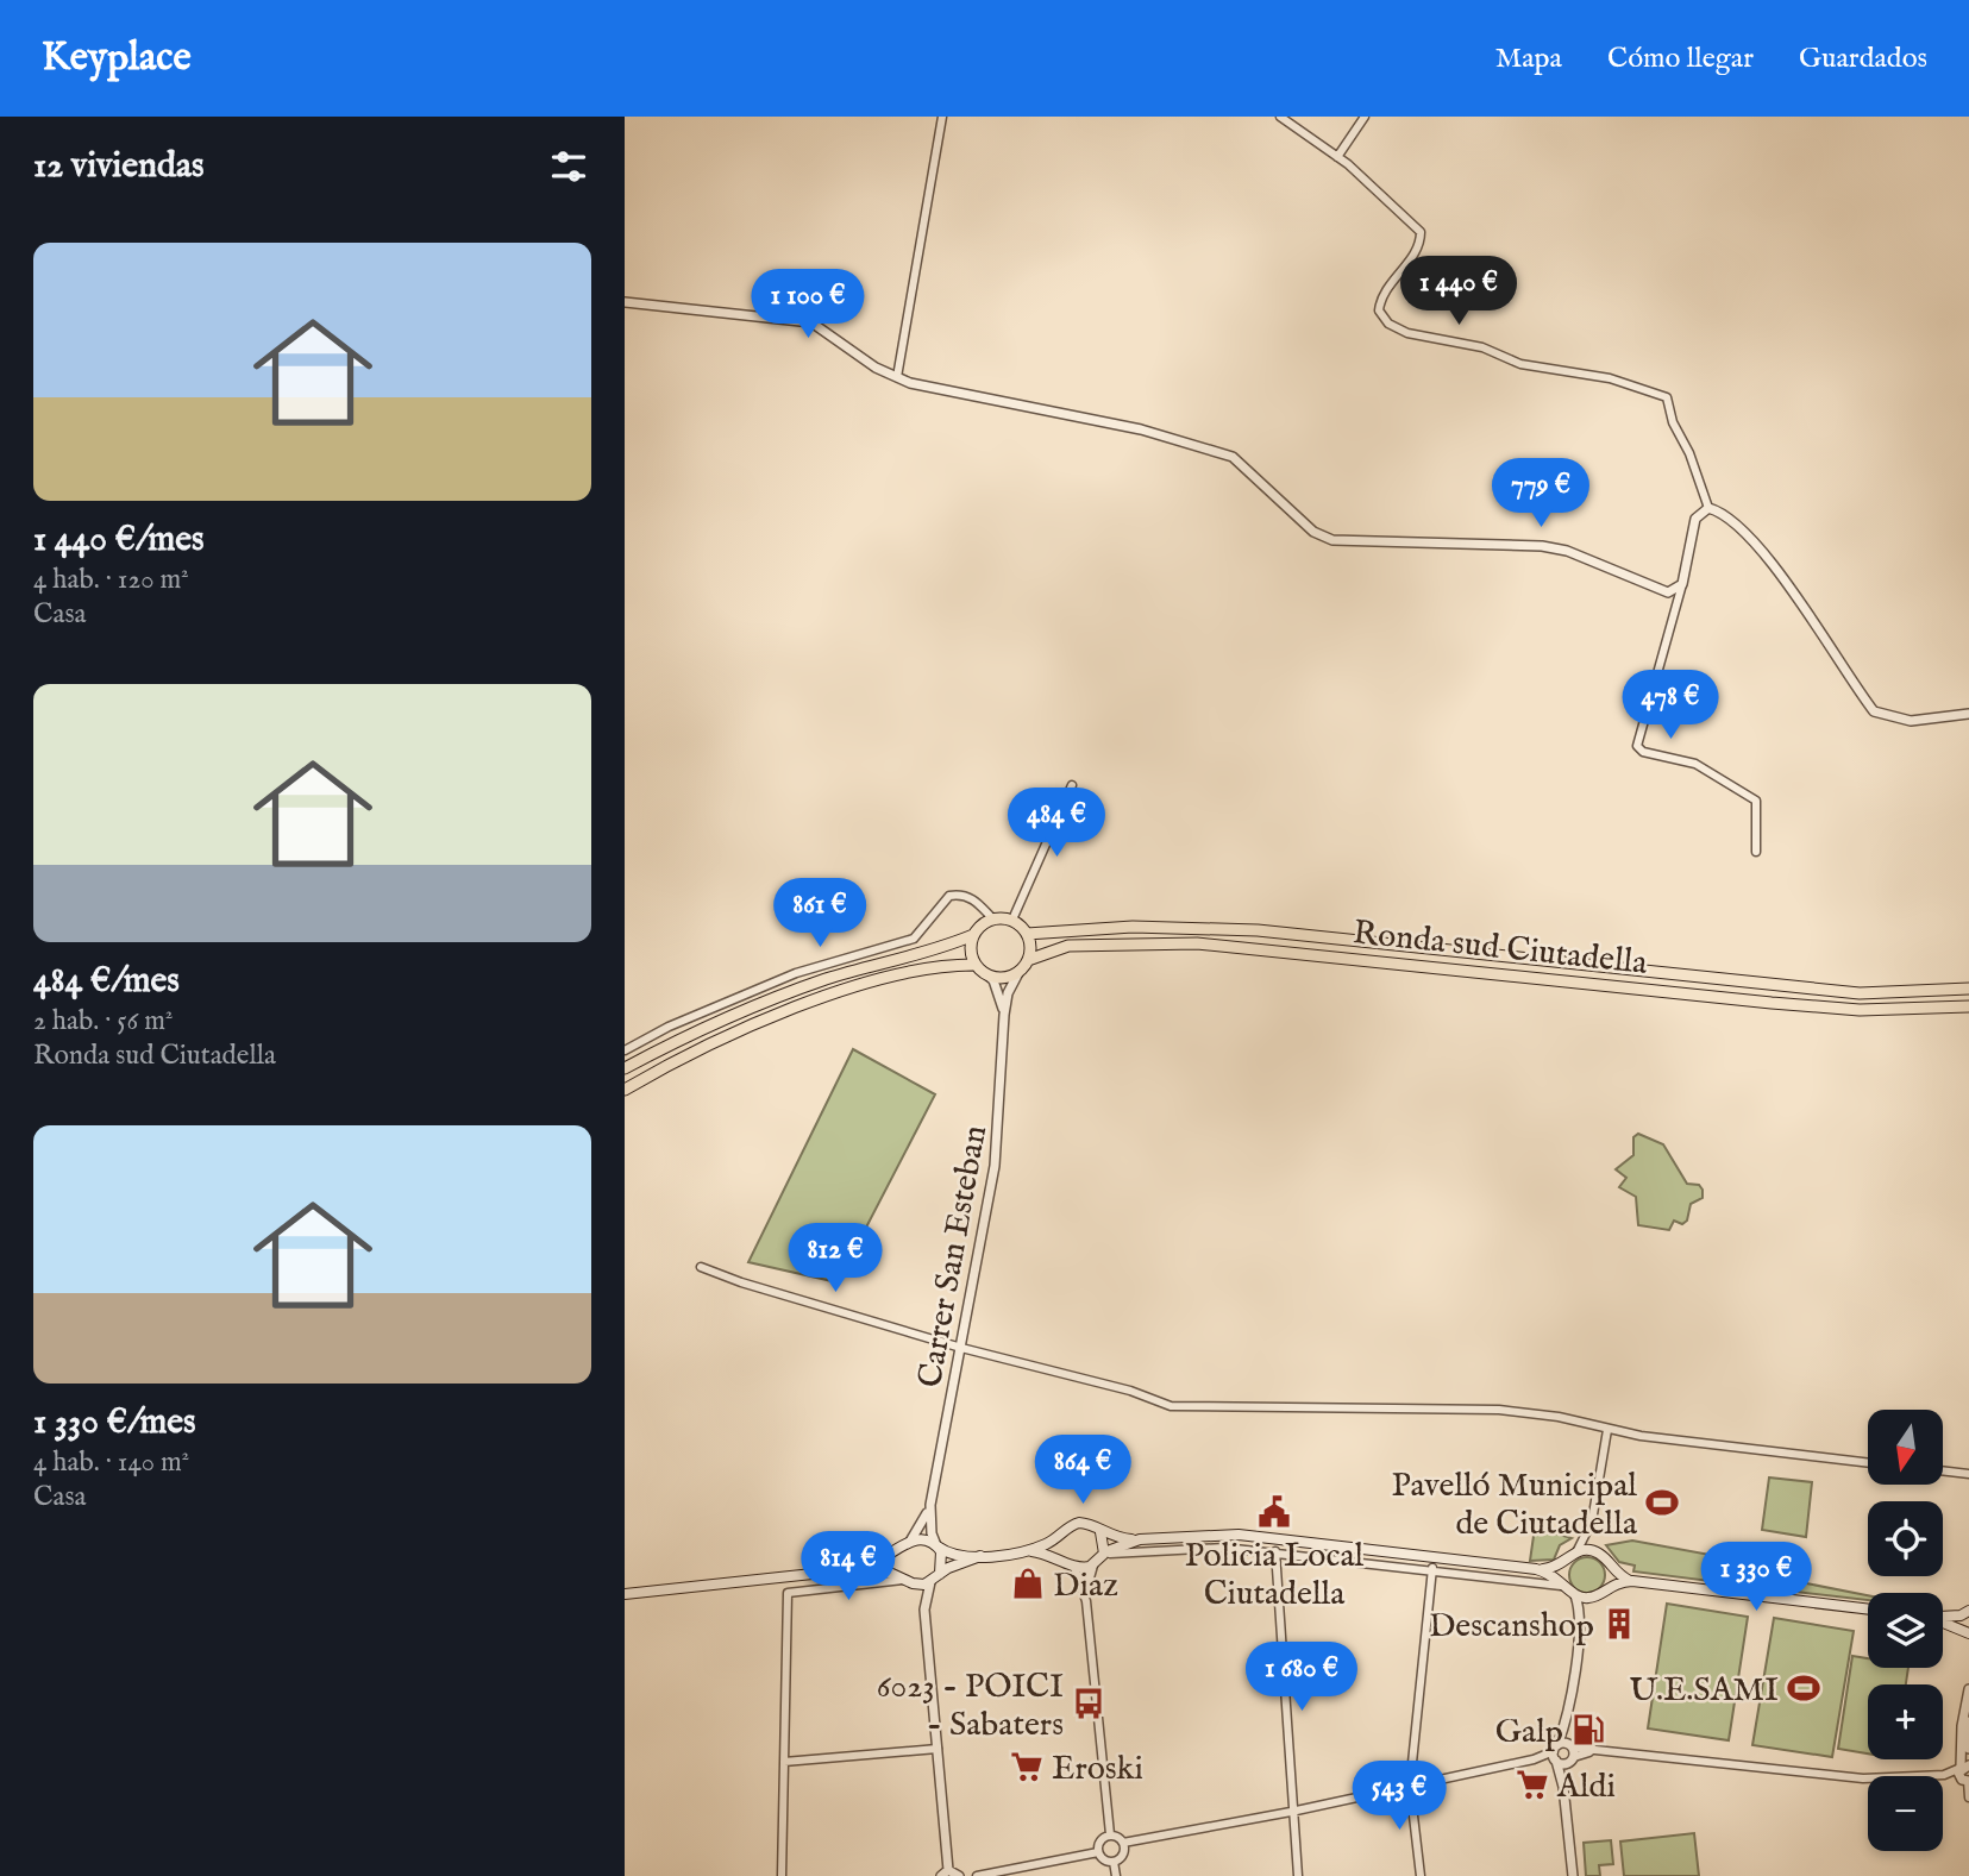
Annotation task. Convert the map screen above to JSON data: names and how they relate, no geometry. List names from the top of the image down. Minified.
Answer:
{"streets":{"main road":["Ronda sud Ciutadella"],"street":["Carrer San Esteban"]},"crossings":[["Ronda sud Ciutadella","Carrer San Esteban"]],"places":{"sports":["Pavelló Municipal de Ciutadella","U.E.SAMI"],"public building":["Policia Local Ciutadella"],"shop":["Diaz"],"building":["Descanshop"],"bus stop":["6023 - POICI - Sabaters"],"fuel station":["Galp"],"supermarket":["Eroski","Aldi"]},"north":"bottom","page":{"header":"Keyplace","nav":["Mapa","Cómo llegar","Guardados"],"heading":"12 viviendas","list":[{"name":"1 440 €/mes","note":"4 hab. · 120 m² · Casa"},{"name":"484 €/mes","note":"2 hab. · 56 m² · Ronda sud Ciutadella"},{"name":"1 330 €/mes","note":"4 hab. · 140 m² · Casa"}],"price":["1 440 €","1 100 €","779 €","478 €","484 €","861 €","812 €","864 €","814 €","1 330 €","1 680 €","543 €"],"map_buttons":["+","−"]}}
